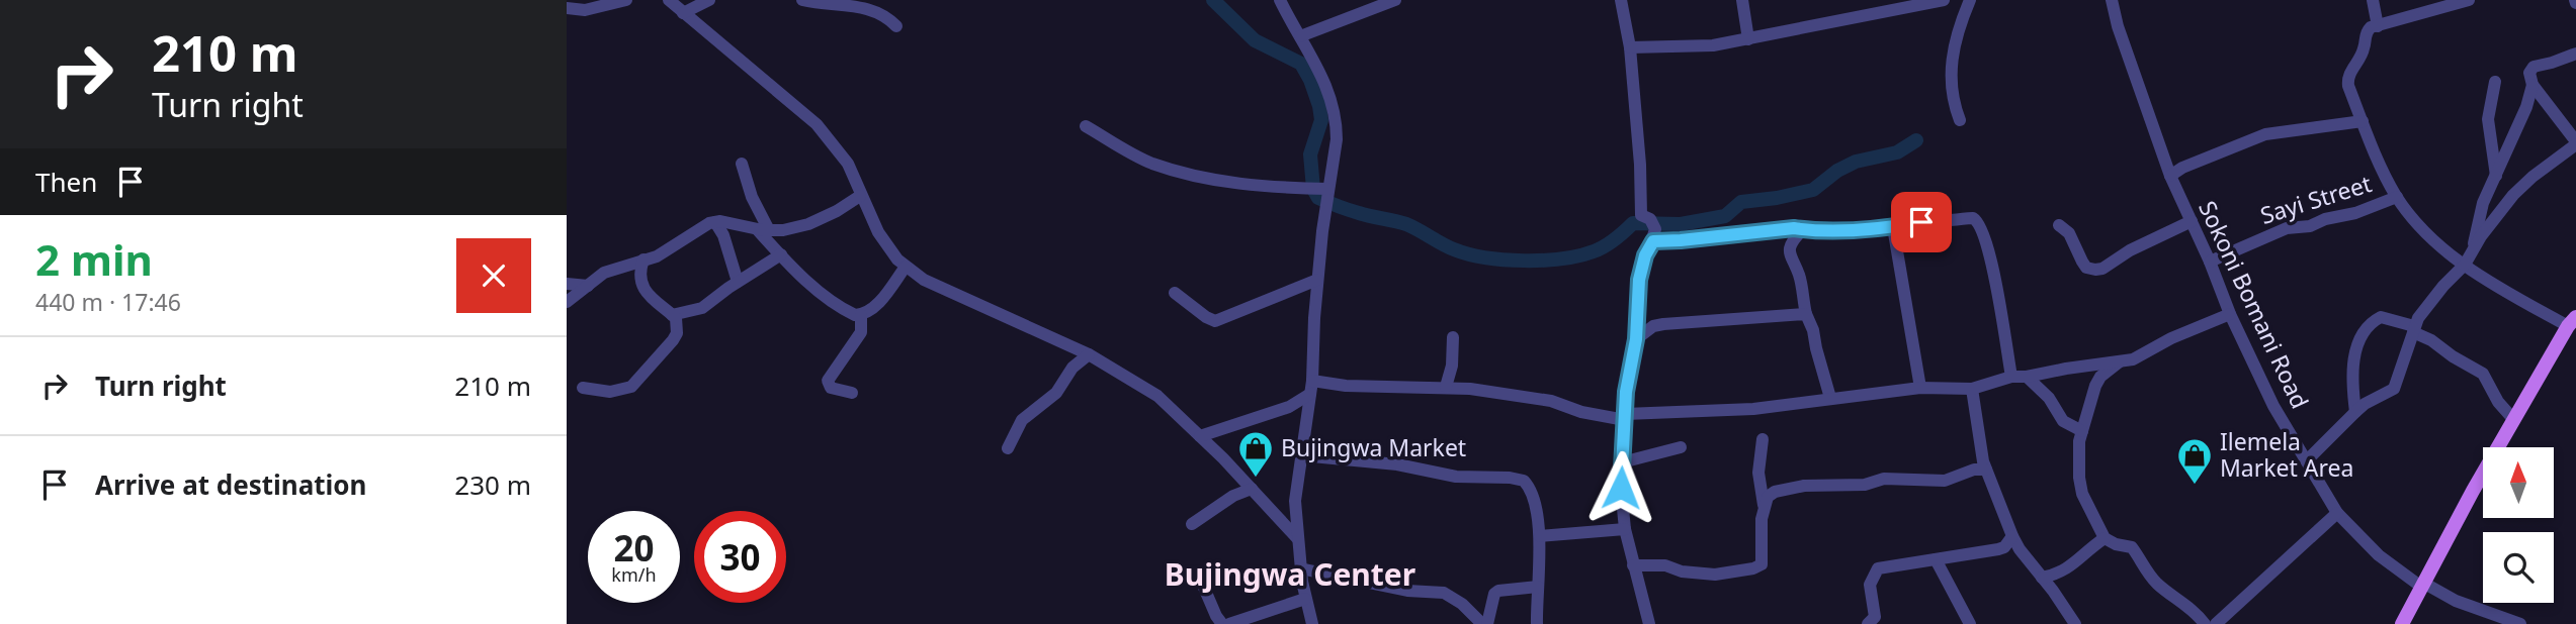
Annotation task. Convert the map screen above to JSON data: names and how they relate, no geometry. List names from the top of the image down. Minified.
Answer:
{"streets":{"street":["Sayi Street","Sokoni Bomani Road"]},"crossings":[["Sayi Street","Sokoni Bomani Road"]],"districts":["Bujingwa Center"],"places":{"shop":["Bujingwa Market","Ilemela Market Area"]},"north":"top","page":{"turn":["210 m","Turn right"],"then":"Then","heading":["2 min","440 m · 17:46"],"list":[{"name":"Turn right","value":"210 m"},{"name":"Arrive at destination","value":"230 m"}],"speed":"20 km/h","limit":"30"}}
